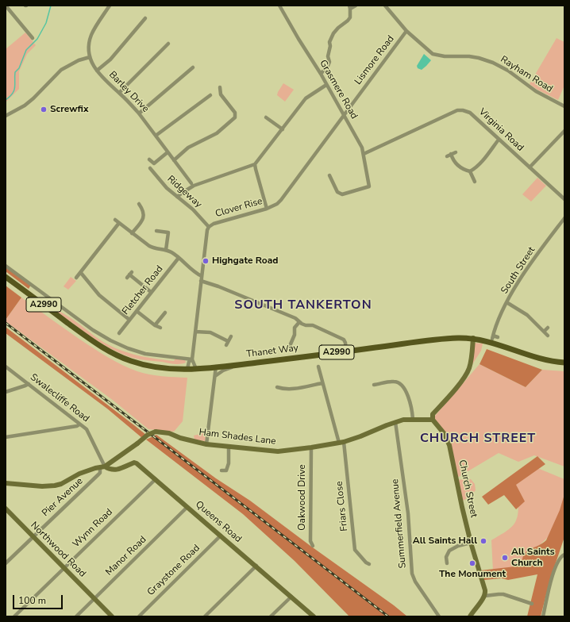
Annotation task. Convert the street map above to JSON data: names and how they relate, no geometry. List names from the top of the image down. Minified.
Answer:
{"streets":{"main road":["A2990","Thanet Way"],"street":["Lismore Road","Rayham Road","Grasmere Road","Barley Drive","Virginia Road","Ridgeway","Clover Rise","South Street","Fletcher Road","Swalecliffe Road","Ham Shades Lane","Church Street","Pier Avenue","Oakwood Drive","Friars Close","Queens Road","Summerfield Avenue","Wynn Road","Northwood Road","Manor Road","Graystone Road"]},"crossings":[["Lismore Road","Rayham Road"],["Lismore Road","Grasmere Road"],["Lismore Road","Clover Rise"],["Grasmere Road","Virginia Road"],["Grasmere Road","Clover Rise"],["Ridgeway","Clover Rise"],["Clover Rise","Thanet Way"],["Swalecliffe Road","Ham Shades Lane"],["Swalecliffe Road","Pier Avenue"],["Swalecliffe Road","Queens Road"],["Ham Shades Lane","Church Street"],["Ham Shades Lane","Pier Avenue"],["Ham Shades Lane","Oakwood Drive"],["Ham Shades Lane","Friars Close"],["Ham Shades Lane","Queens Road"],["Ham Shades Lane","Summerfield Avenue"],["Pier Avenue","Queens Road"],["Pier Avenue","Northwood Road"],["Queens Road","Wynn Road"],["Queens Road","Manor Road"],["Queens Road","Graystone Road"],["Wynn Road","Northwood Road"],["Northwood Road","Manor Road"]],"districts":["SOUTH TANKERTON","CHURCH STREET"],"places":["Screwfix","Highgate Road","All Saints Hall","All Saints Church","The Monument"],"scale_bar":"100 m"}
